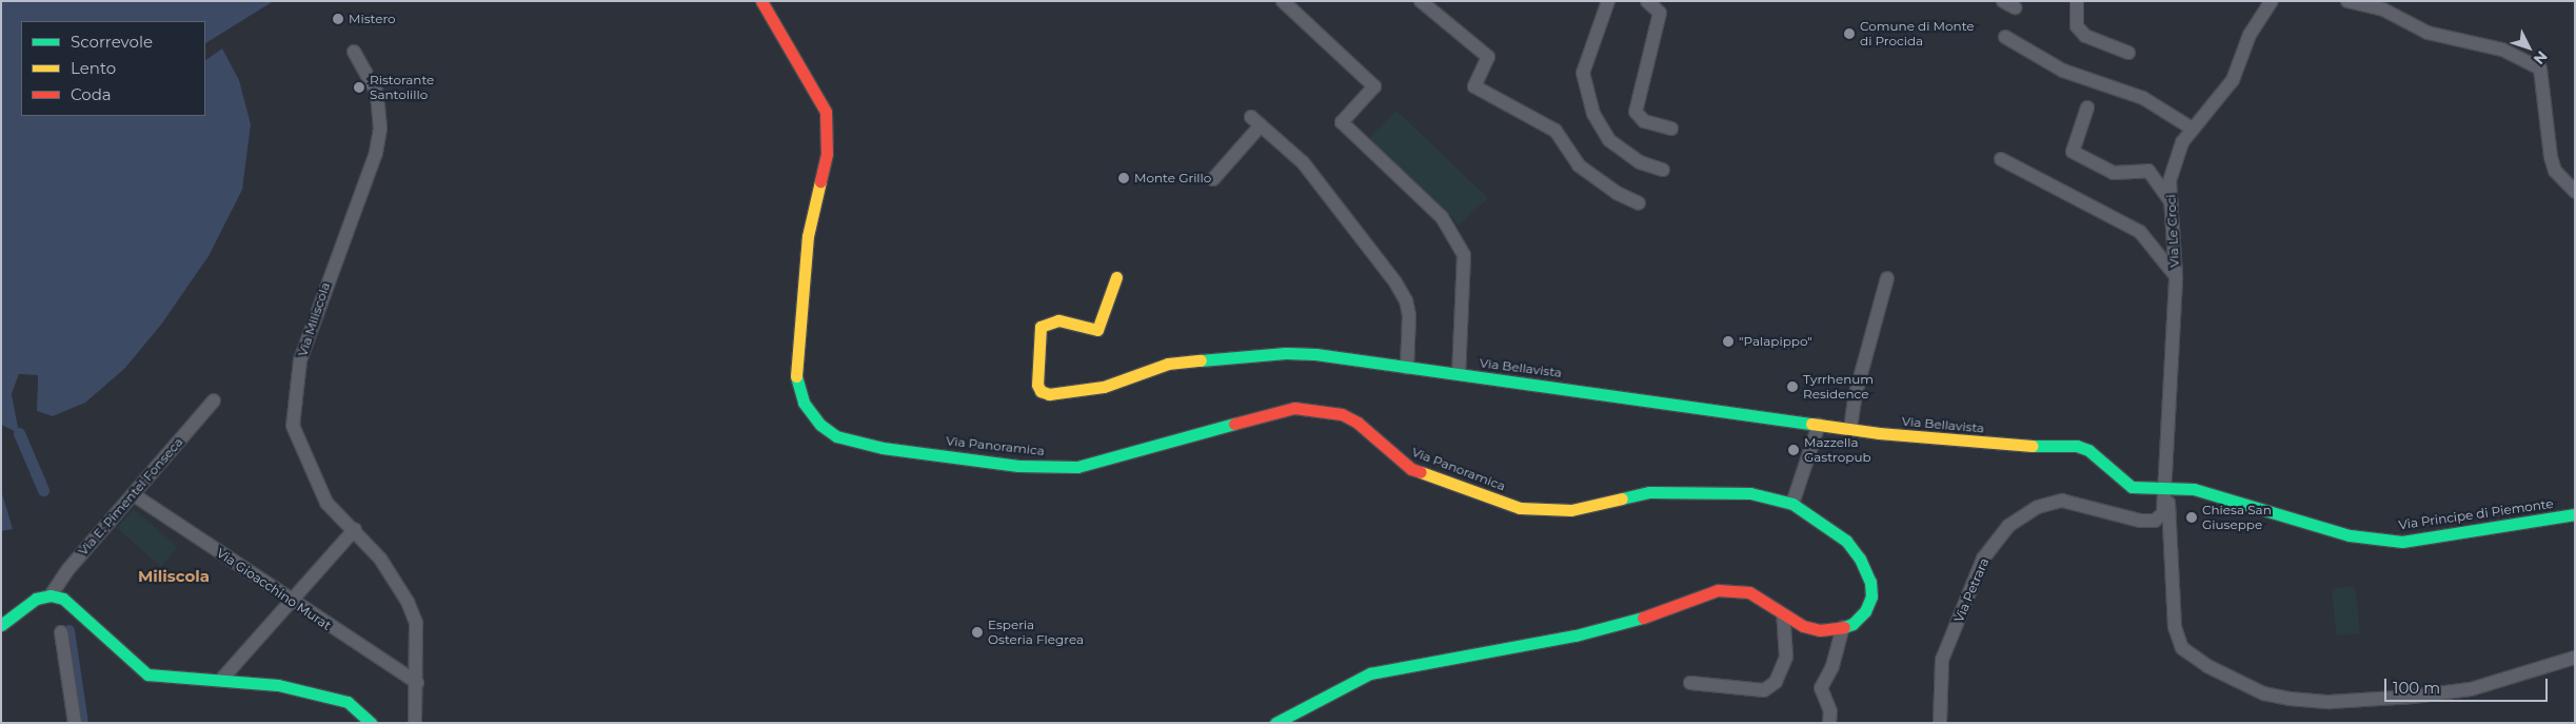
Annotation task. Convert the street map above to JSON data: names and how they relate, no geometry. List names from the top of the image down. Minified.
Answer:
{"streets":{"street":["Via Le Croci","Via Miliscola","Via Bellavista","Via Panoramica","Via E. Pimentel Fonseca","Via Principe di Piemonte","Via Gioacchino Murat","Via Petrara"]},"crossings":[["Via Le Croci","Via Bellavista"],["Via Le Croci","Via Principe di Piemonte"],["Via Le Croci","Via Petrara"],["Via Miliscola","Via Gioacchino Murat"],["Via Bellavista","Via Principe di Piemonte"],["Via Bellavista","Via Petrara"],["Via E. Pimentel Fonseca","Via Gioacchino Murat"],["Via Principe di Piemonte","Via Petrara"]],"districts":["Miliscola"],"places":["Mistero","Comune di Monte di Procida","Ristorante Santolillo","Monte Grillo","\"Palapippo\"","Tyrrhenum Residence","Mazzella Gastropub","Chiesa San Giuseppe","Esperia Osteria Flegrea"],"legend":["Scorrevole","Lento","Coda"],"scale_bar":"100 m","north":"bottom right"}
